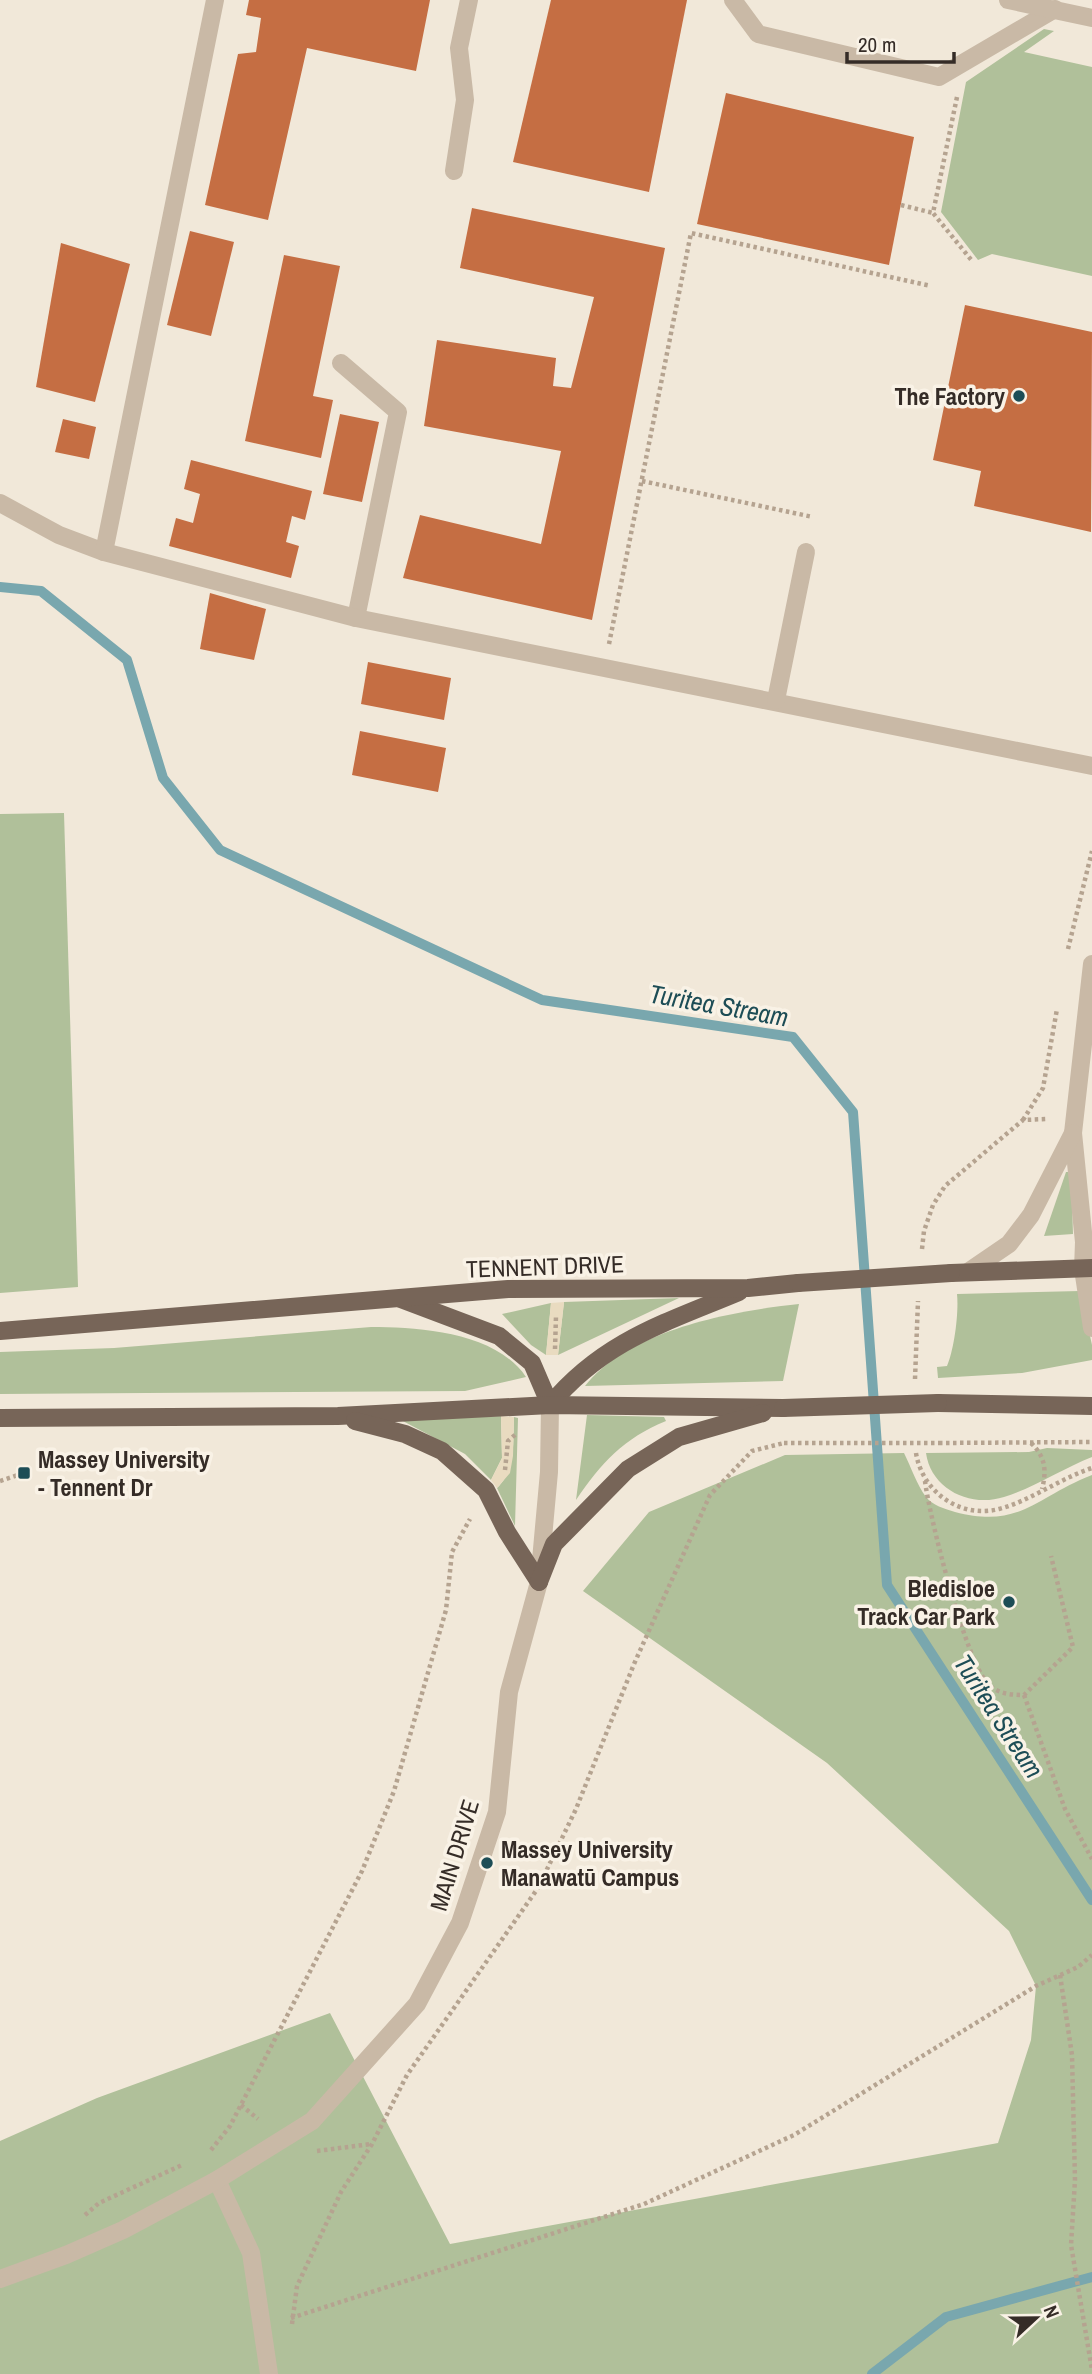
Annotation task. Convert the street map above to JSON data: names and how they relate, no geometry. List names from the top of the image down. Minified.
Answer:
{"streets":{"main road":["TENNENT DRIVE"],"street":["MAIN DRIVE"]},"water":["Turitea Stream"],"places":{"other":["The Factory","Bledisloe Track Car Park","Massey University Manawatū Campus"],"transit":["Massey University - Tennent Dr"]},"scale_bar":"20 m","north":"right"}
